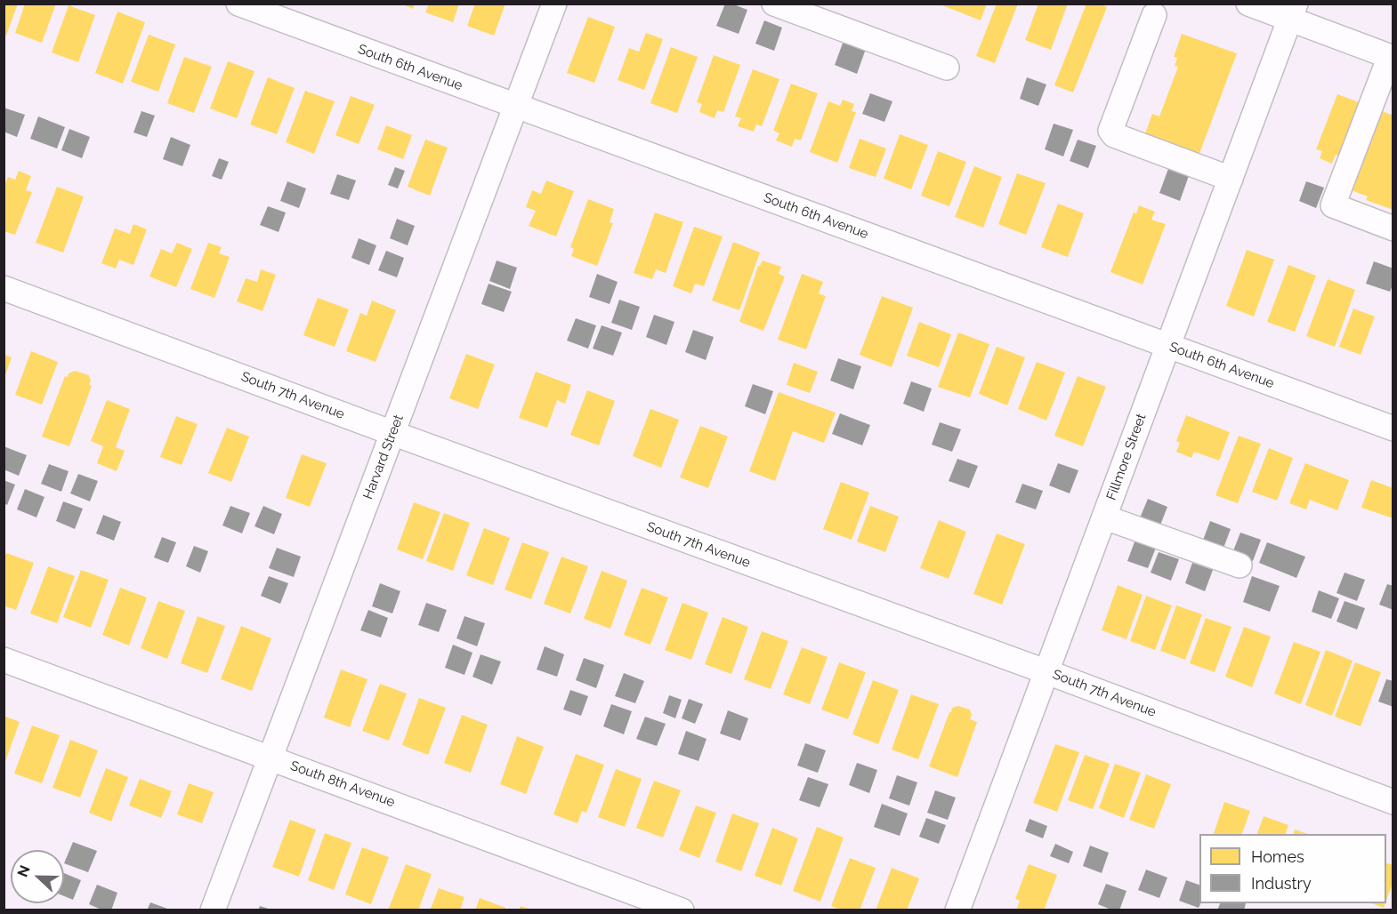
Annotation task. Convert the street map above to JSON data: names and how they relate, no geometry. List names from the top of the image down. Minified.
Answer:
{"streets":{"street":["South 6th Avenue","South 7th Avenue","Harvard Street","Fillmore Street","South 8th Avenue"]},"crossings":[["South 6th Avenue","Harvard Street"],["South 6th Avenue","Fillmore Street"],["South 7th Avenue","Harvard Street"],["South 7th Avenue","Fillmore Street"],["Harvard Street","South 8th Avenue"]],"legend":["Homes","Industry"],"north":"left"}
